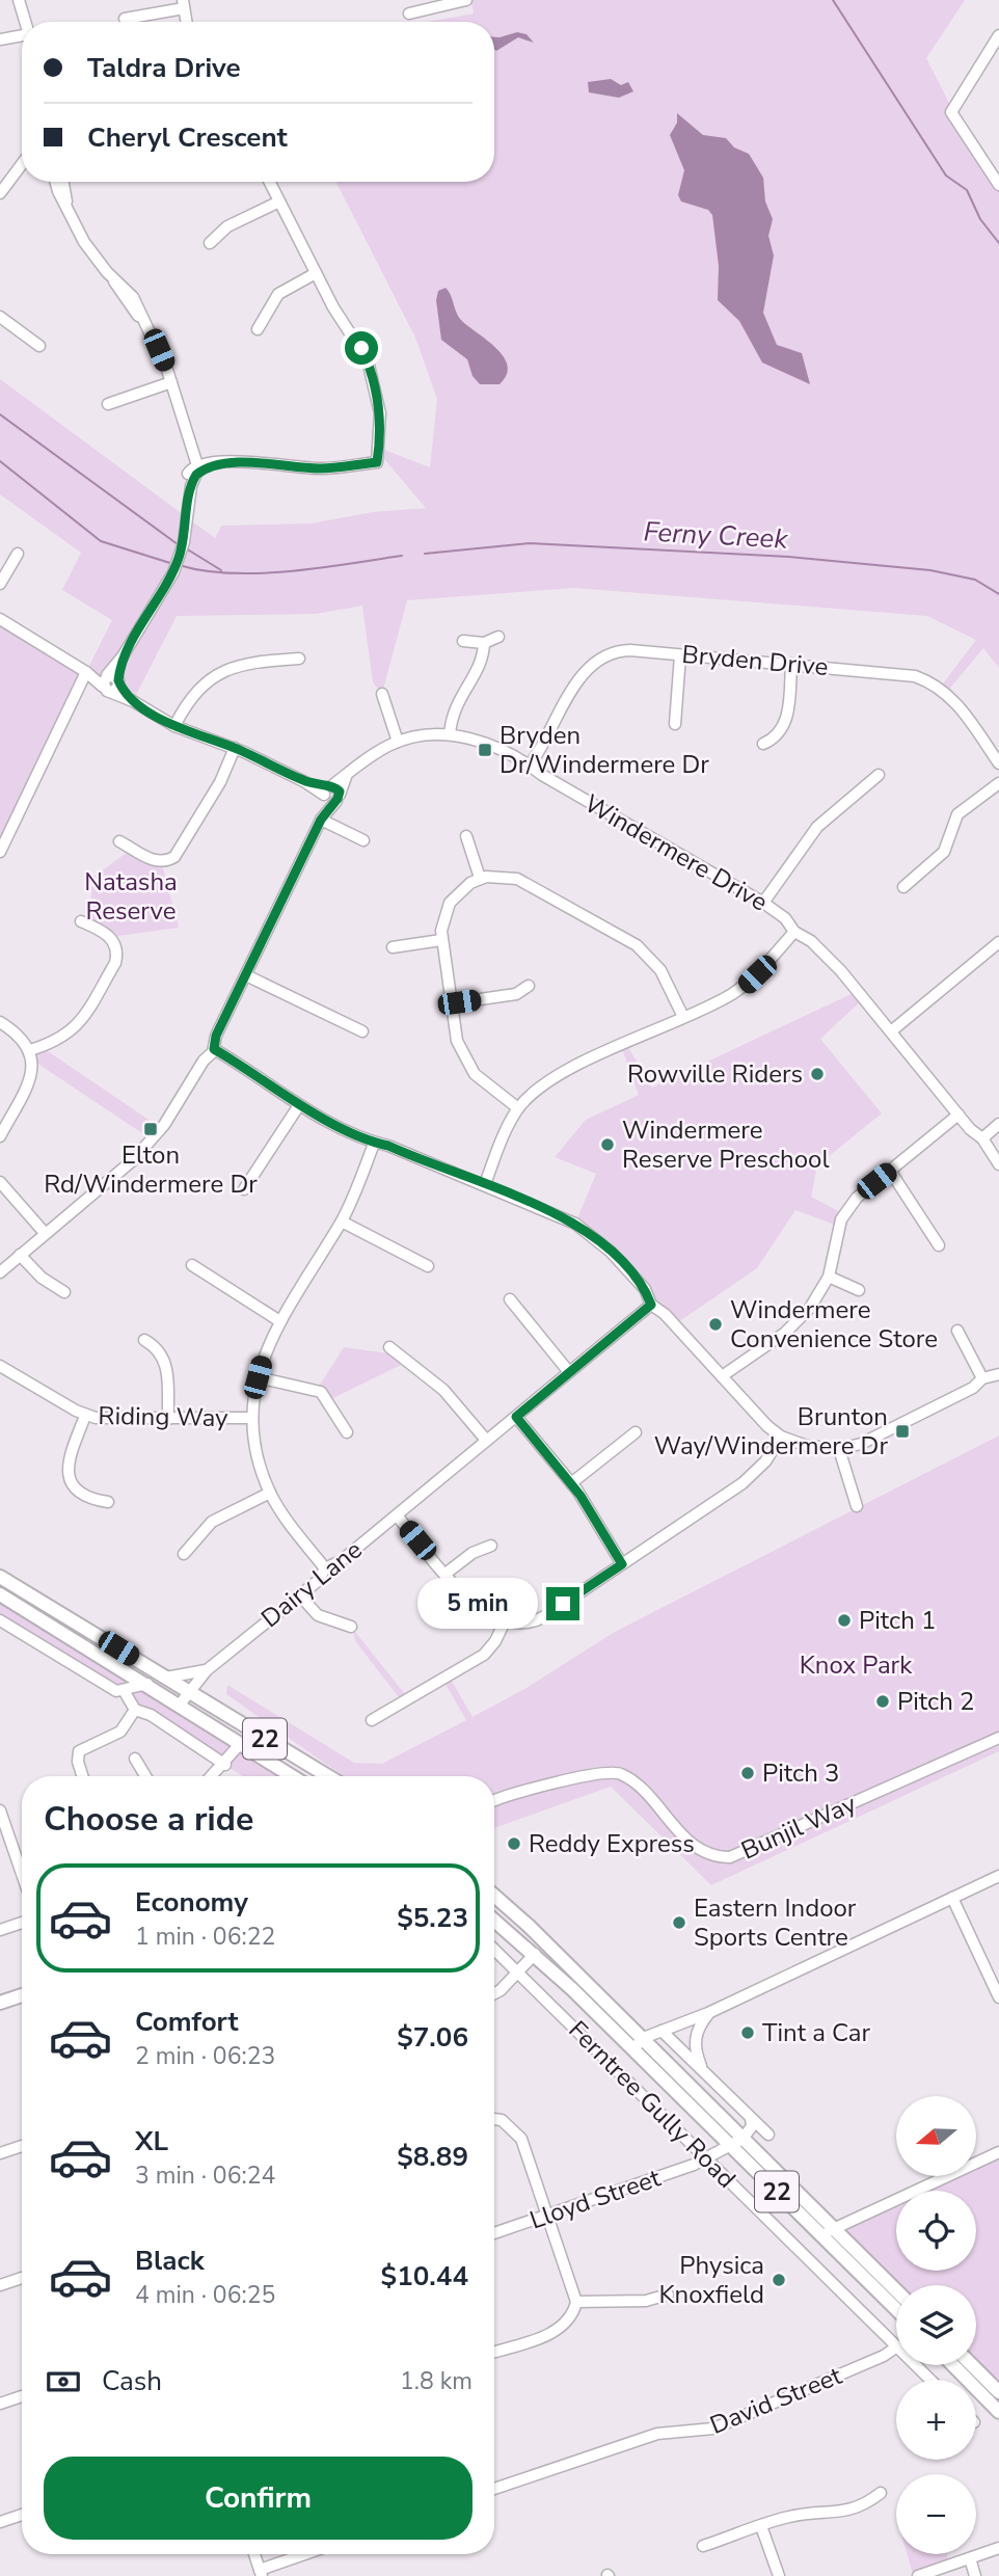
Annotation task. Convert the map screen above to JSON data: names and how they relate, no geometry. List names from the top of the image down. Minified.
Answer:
{"streets":{"main road":["22","Ferntree Gully Road"],"street":["Bryden Drive","Windermere Drive","Riding Way","Dairy Lane","Bunjil Way","Lloyd Street","David Street"]},"crossings":[["Bryden Drive","Windermere Drive"],["Dairy Lane","22"],["Ferntree Gully Road","Lloyd Street"]],"water":["Ferny Creek"],"parks":["Natasha Reserve","Knox Park"],"places":{"transit":["Bryden Dr/Windermere Dr","Elton Rd/Windermere Dr","Brunton Way/Windermere Dr"],"other":["Rowville Riders","Windermere Reserve Preschool","Windermere Convenience Store","Pitch 1","Pitch 2","Pitch 3","Reddy Express","Eastern Indoor Sports Centre","Tint a Car","Physica Knoxfield"]},"north":"left","page":{"banner":["Taldra Drive","Cheryl Crescent"],"bubble":"5 min","heading":"Choose a ride","list":[{"name":"Economy","note":"1 min · 06:22","value":"$5.23"},{"name":"Comfort","note":"2 min · 06:23","value":"$7.06"},{"name":"XL","note":"3 min · 06:24","value":"$8.89"},{"name":"Black","note":"4 min · 06:25","value":"$10.44"}],"map_buttons":["+","−"],"pay":["Cash","1.8 km"],"buttons":"Confirm"}}
